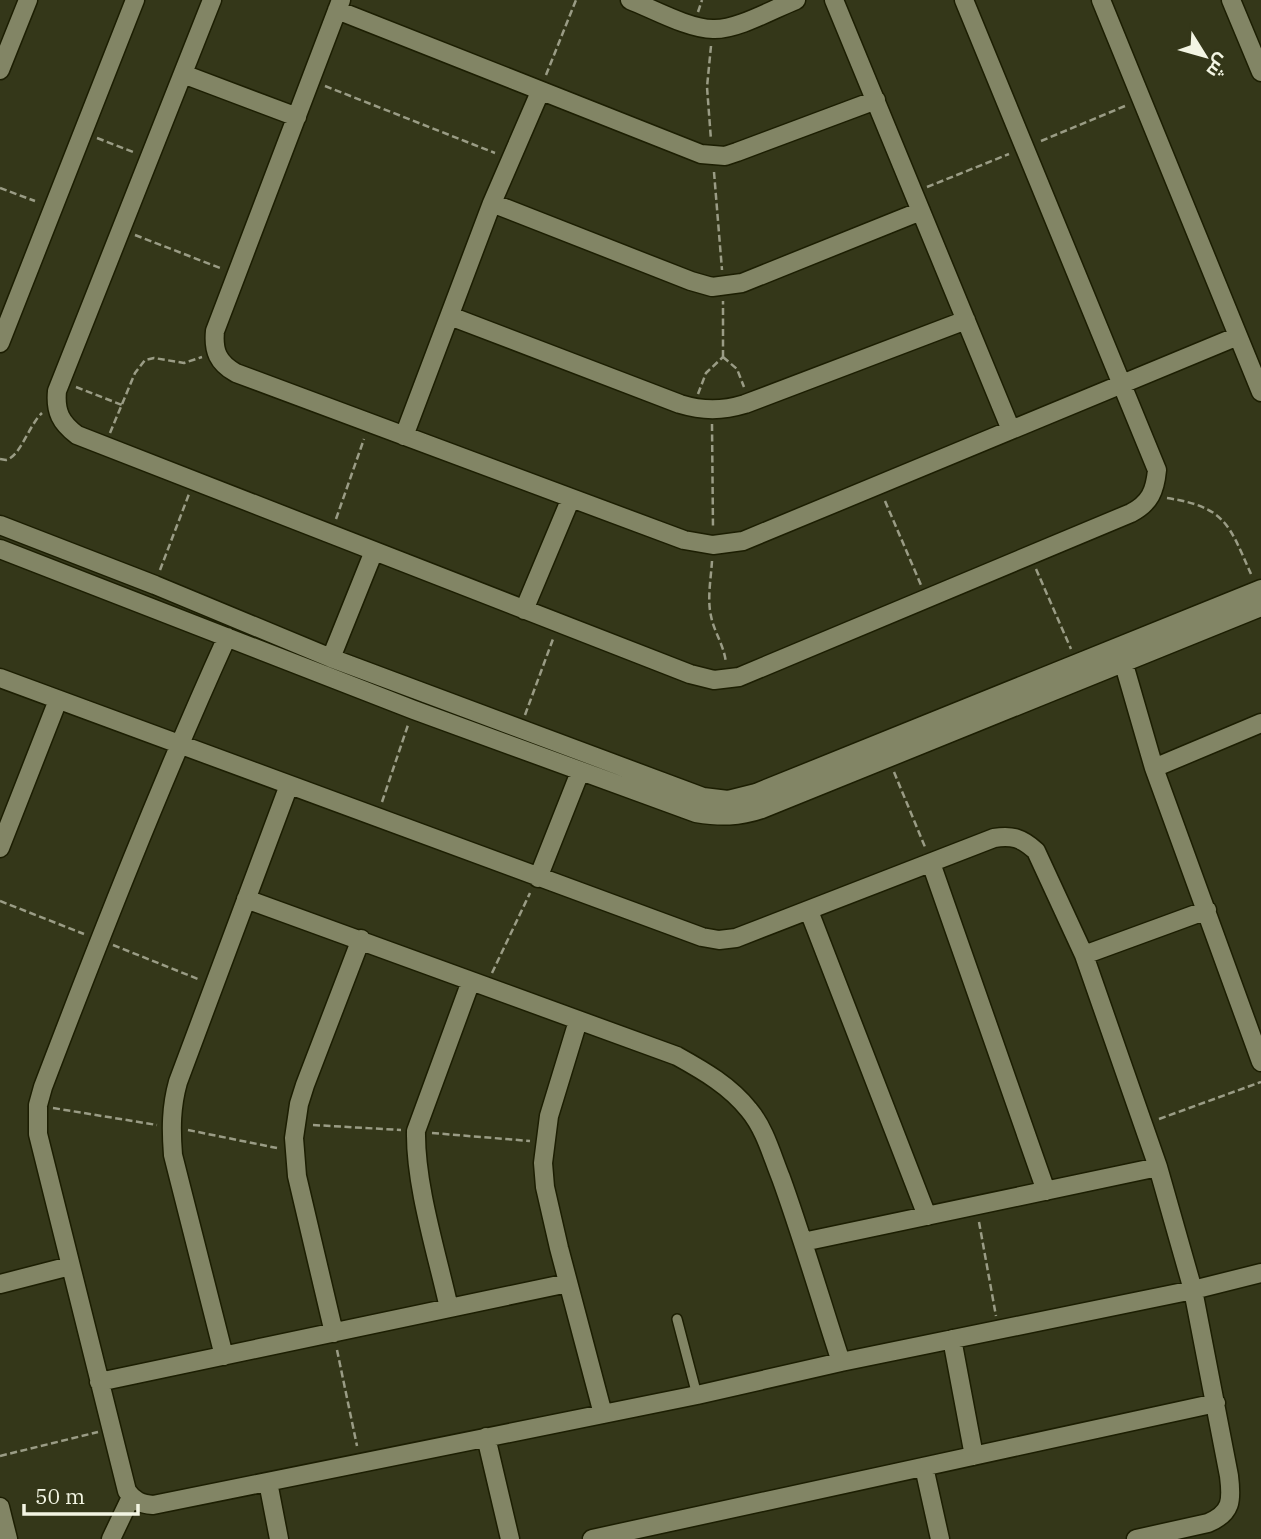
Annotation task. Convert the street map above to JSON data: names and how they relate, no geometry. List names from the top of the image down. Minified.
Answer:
{"scale_bar":"50 m","north":"bottom right"}
